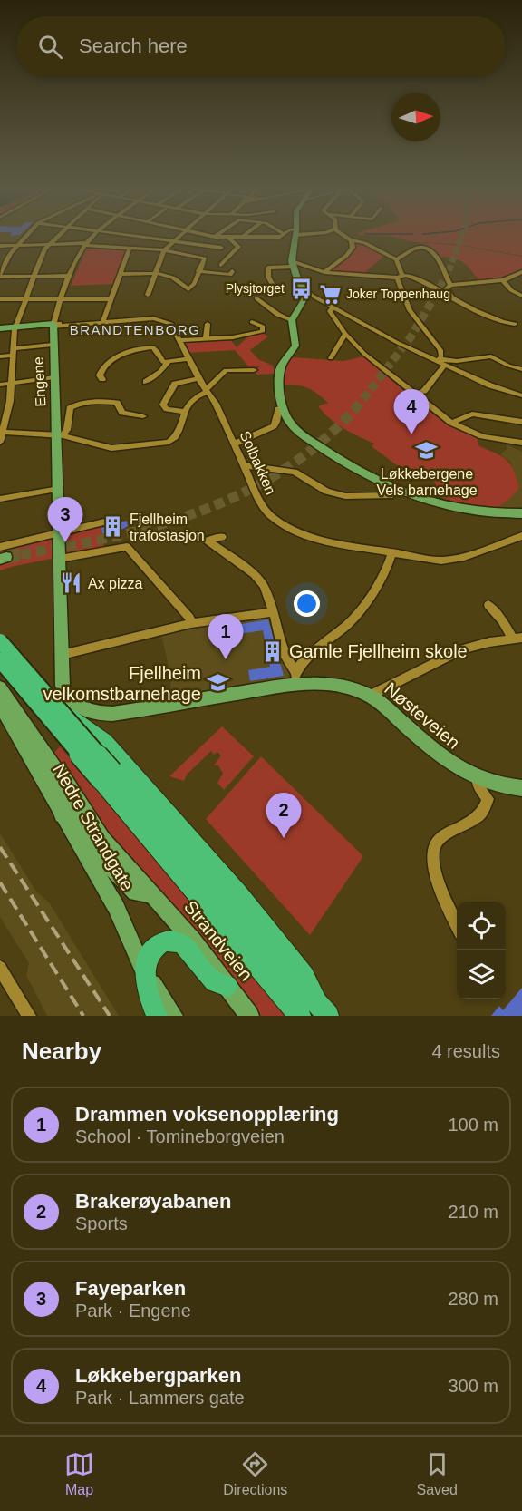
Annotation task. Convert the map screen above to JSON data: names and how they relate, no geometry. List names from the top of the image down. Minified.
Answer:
{"streets":{"main road":["Engene","Nøsteveien","Nedre Strandgate","Strandveien"],"street":["Solbakken"]},"crossings":[["Engene","Solbakken"],["Engene","Nøsteveien"],["Nedre Strandgate","Strandveien"]],"districts":["BRANDTENBORG"],"places":{"bus stop":["Plysjtorget"],"supermarket":["Joker Toppenhaug"],"school or university":["Løkkebergene Vels barnehage","Fjellheim velkomstbarnehage"],"building":["Fjellheim trafostasjon","Gamle Fjellheim skole"],"restaurant":["Ax pizza"]},"north":"right","page":{"search":"Search here","pins":["4","3","1","2"],"heading":["Nearby","4 results"],"list":[{"mark":"1","name":"Drammen voksenopplæring","note":"School · Tomineborgveien","value":"100 m"},{"mark":"2","name":"Brakerøyabanen","note":"Sports","value":"210 m"},{"mark":"3","name":"Fayeparken","note":"Park · Engene","value":"280 m"},{"mark":"4","name":"Løkkebergparken","note":"Park · Lammers gate","value":"300 m"}],"nav":["Map","Directions","Saved"]}}
